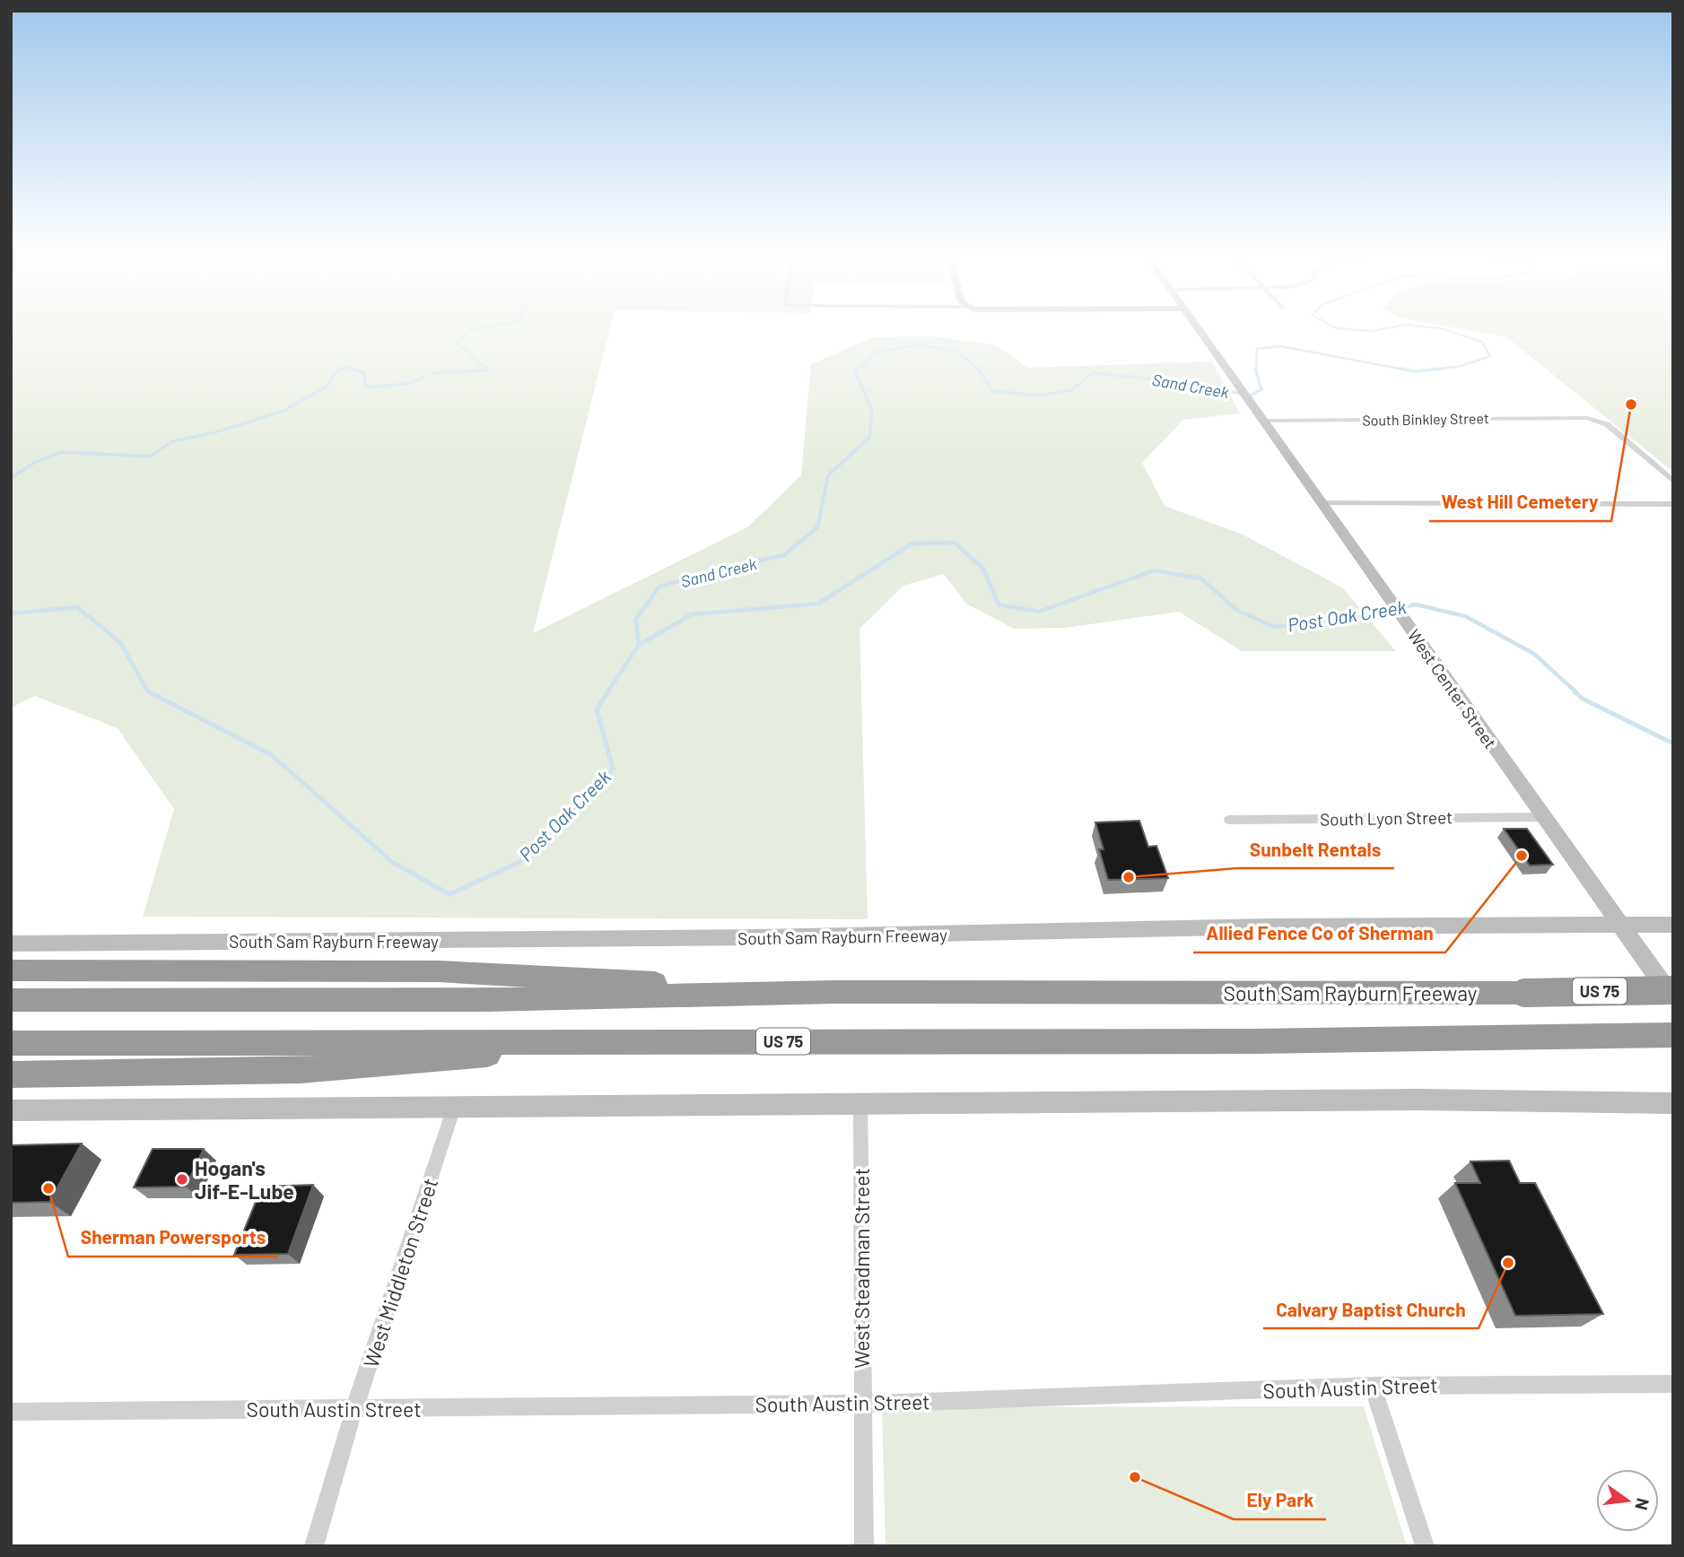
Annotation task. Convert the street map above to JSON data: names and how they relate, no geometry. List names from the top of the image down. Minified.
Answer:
{"streets":{"highway":["South Sam Rayburn Freeway","US 75"],"main road":["West Center Street"],"street":["South Binkley Street","South Lyon Street","West Steadman Street","West Middleton Street","South Austin Street"]},"crossings":[["South Binkley Street","West Center Street"],["West Center Street","South Lyon Street"],["West Center Street","South Sam Rayburn Freeway"],["West Steadman Street","South Austin Street"],["West Middleton Street","South Austin Street"]],"water":["Sand Creek","Post Oak Creek"],"places":["West Hill Cemetery","Allied Fence Co of Sherman","Sunbelt Rentals","Hogan's Jif-E-Lube","Sherman Powersports","Calvary Baptist Church","Ely Park"],"north":"right"}
